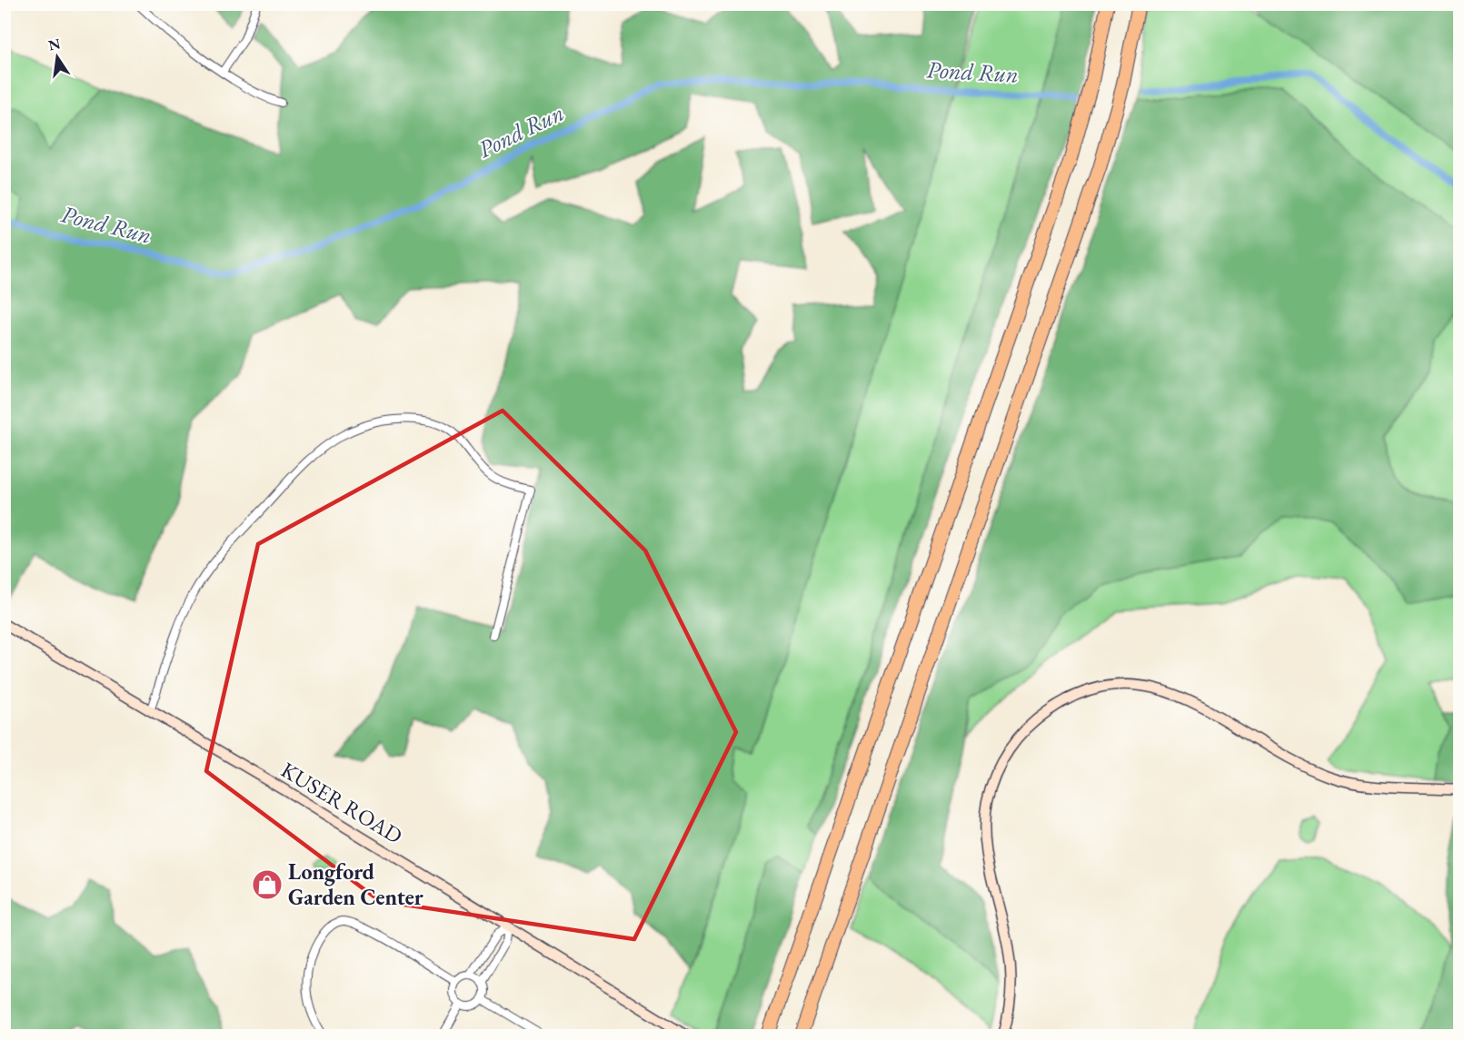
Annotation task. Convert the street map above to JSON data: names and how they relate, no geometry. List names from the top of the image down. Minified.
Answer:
{"streets":{"street":["KUSER ROAD"]},"water":["Pond Run"],"places":{"shop":["Longford Garden Center"]},"north":"top"}
